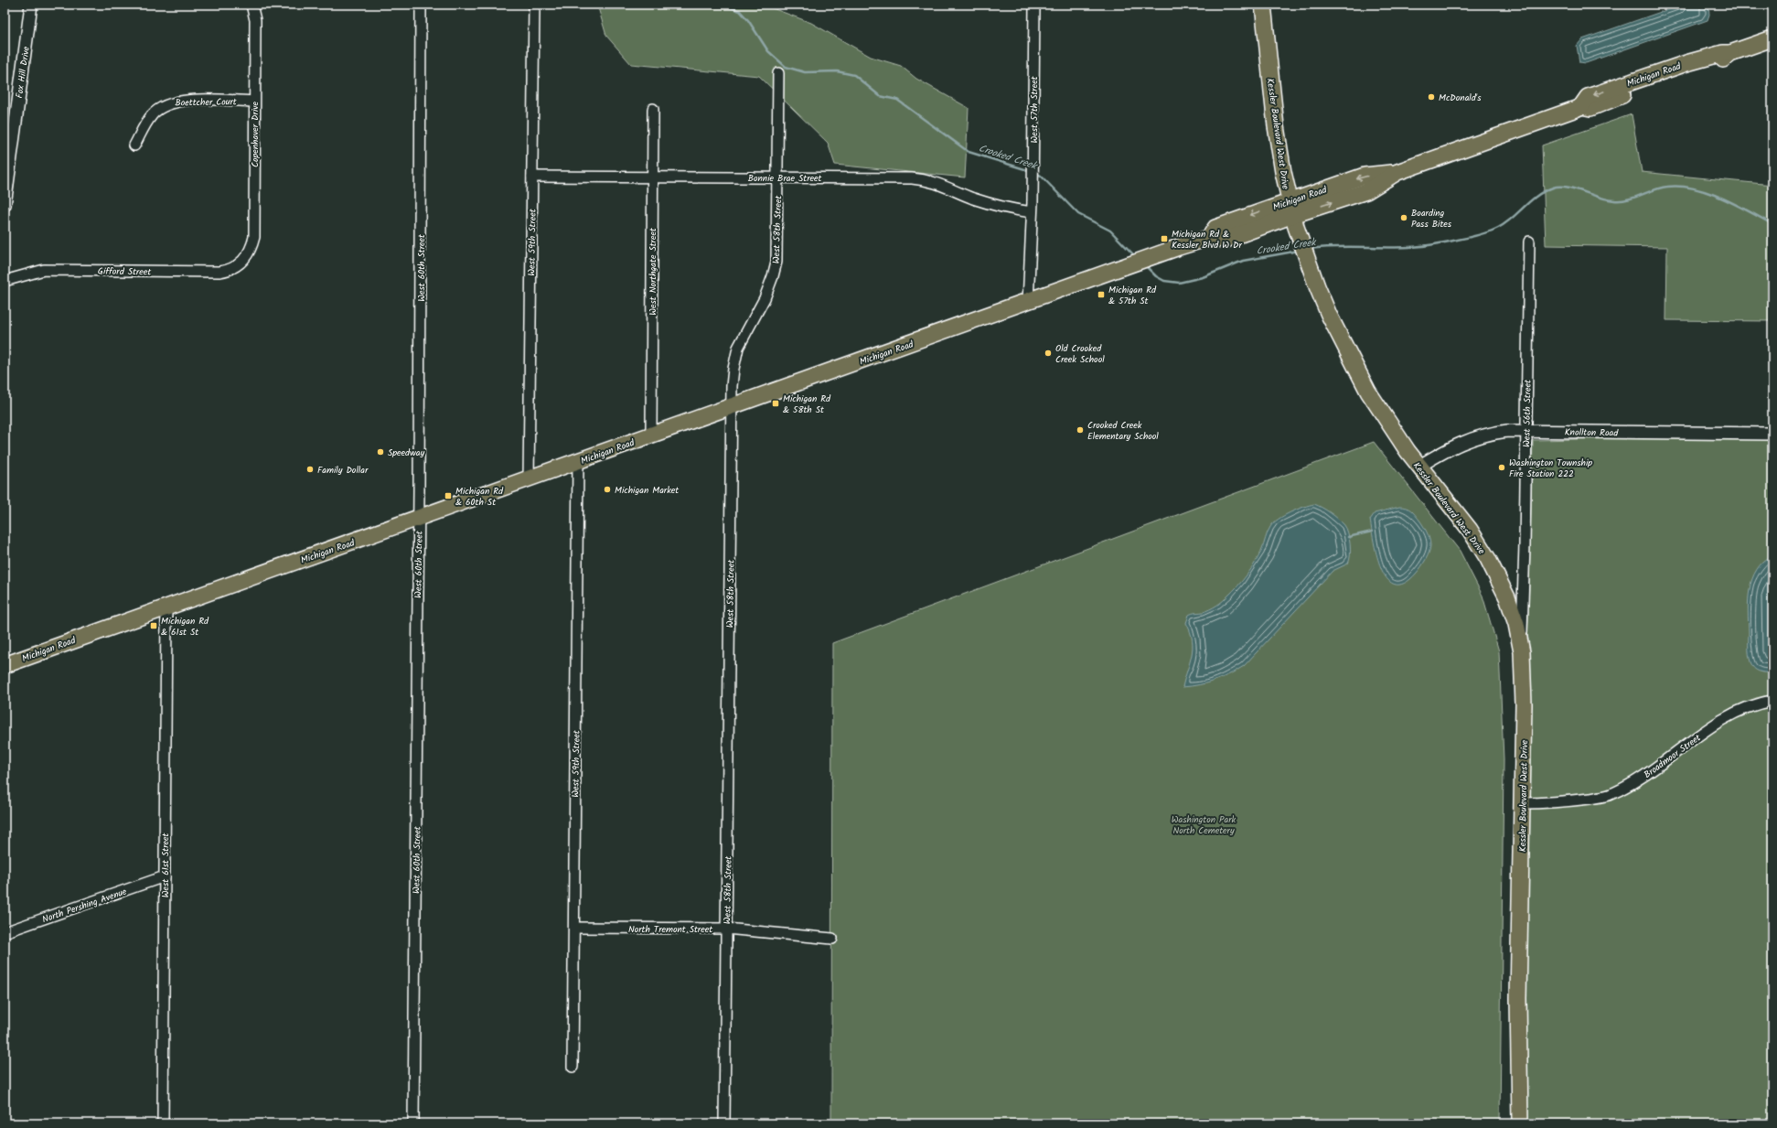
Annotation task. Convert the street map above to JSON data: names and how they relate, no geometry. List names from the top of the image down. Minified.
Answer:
{"streets":{"main road":["Michigan Road","Kessler Boulevard West Drive"],"street":["Fox Hill Drive","Boettcher Court","West 57th Street","Copenhaver Drive","Bonnie Brae Street","West 58th Street","West 59th Street","West 60th Street","Gifford Street","West Northgate Street","West 56th Street","Knollton Road","Broadmoor Street","West 61st Street","North Pershing Avenue","North Tremont Street"]},"crossings":[["Michigan Road","West 57th Street"],["Michigan Road","Kessler Boulevard West Drive"],["Michigan Road","West 58th Street"],["Michigan Road","West 59th Street"],["Michigan Road","West 60th Street"],["Michigan Road","West Northgate Street"],["Michigan Road","West 61st Street"],["Boettcher Court","Copenhaver Drive"],["West 57th Street","Bonnie Brae Street"],["Kessler Boulevard West Drive","West 56th Street"],["Kessler Boulevard West Drive","Knollton Road"],["Kessler Boulevard West Drive","Broadmoor Street"],["Copenhaver Drive","Gifford Street"],["Bonnie Brae Street","West 58th Street"],["Bonnie Brae Street","West 59th Street"],["Bonnie Brae Street","West Northgate Street"],["West 58th Street","North Tremont Street"],["West 59th Street","North Tremont Street"],["West 56th Street","Knollton Road"],["West 61st Street","North Pershing Avenue"]],"water":["Crooked Creek"],"parks":["Washington Park North Cemetery"],"places":{"other":["McDonald's","Boarding Pass Bites","Old Crooked Creek School","Crooked Creek Elementary School","Speedway","Washington Township Fire Station 222","Family Dollar","Michigan Market"],"transit":["Michigan Rd & Kessler Blvd W Dr","Michigan Rd & 57th St","Michigan Rd & 58th St","Michigan Rd & 60th St","Michigan Rd & 61st St"]}}
